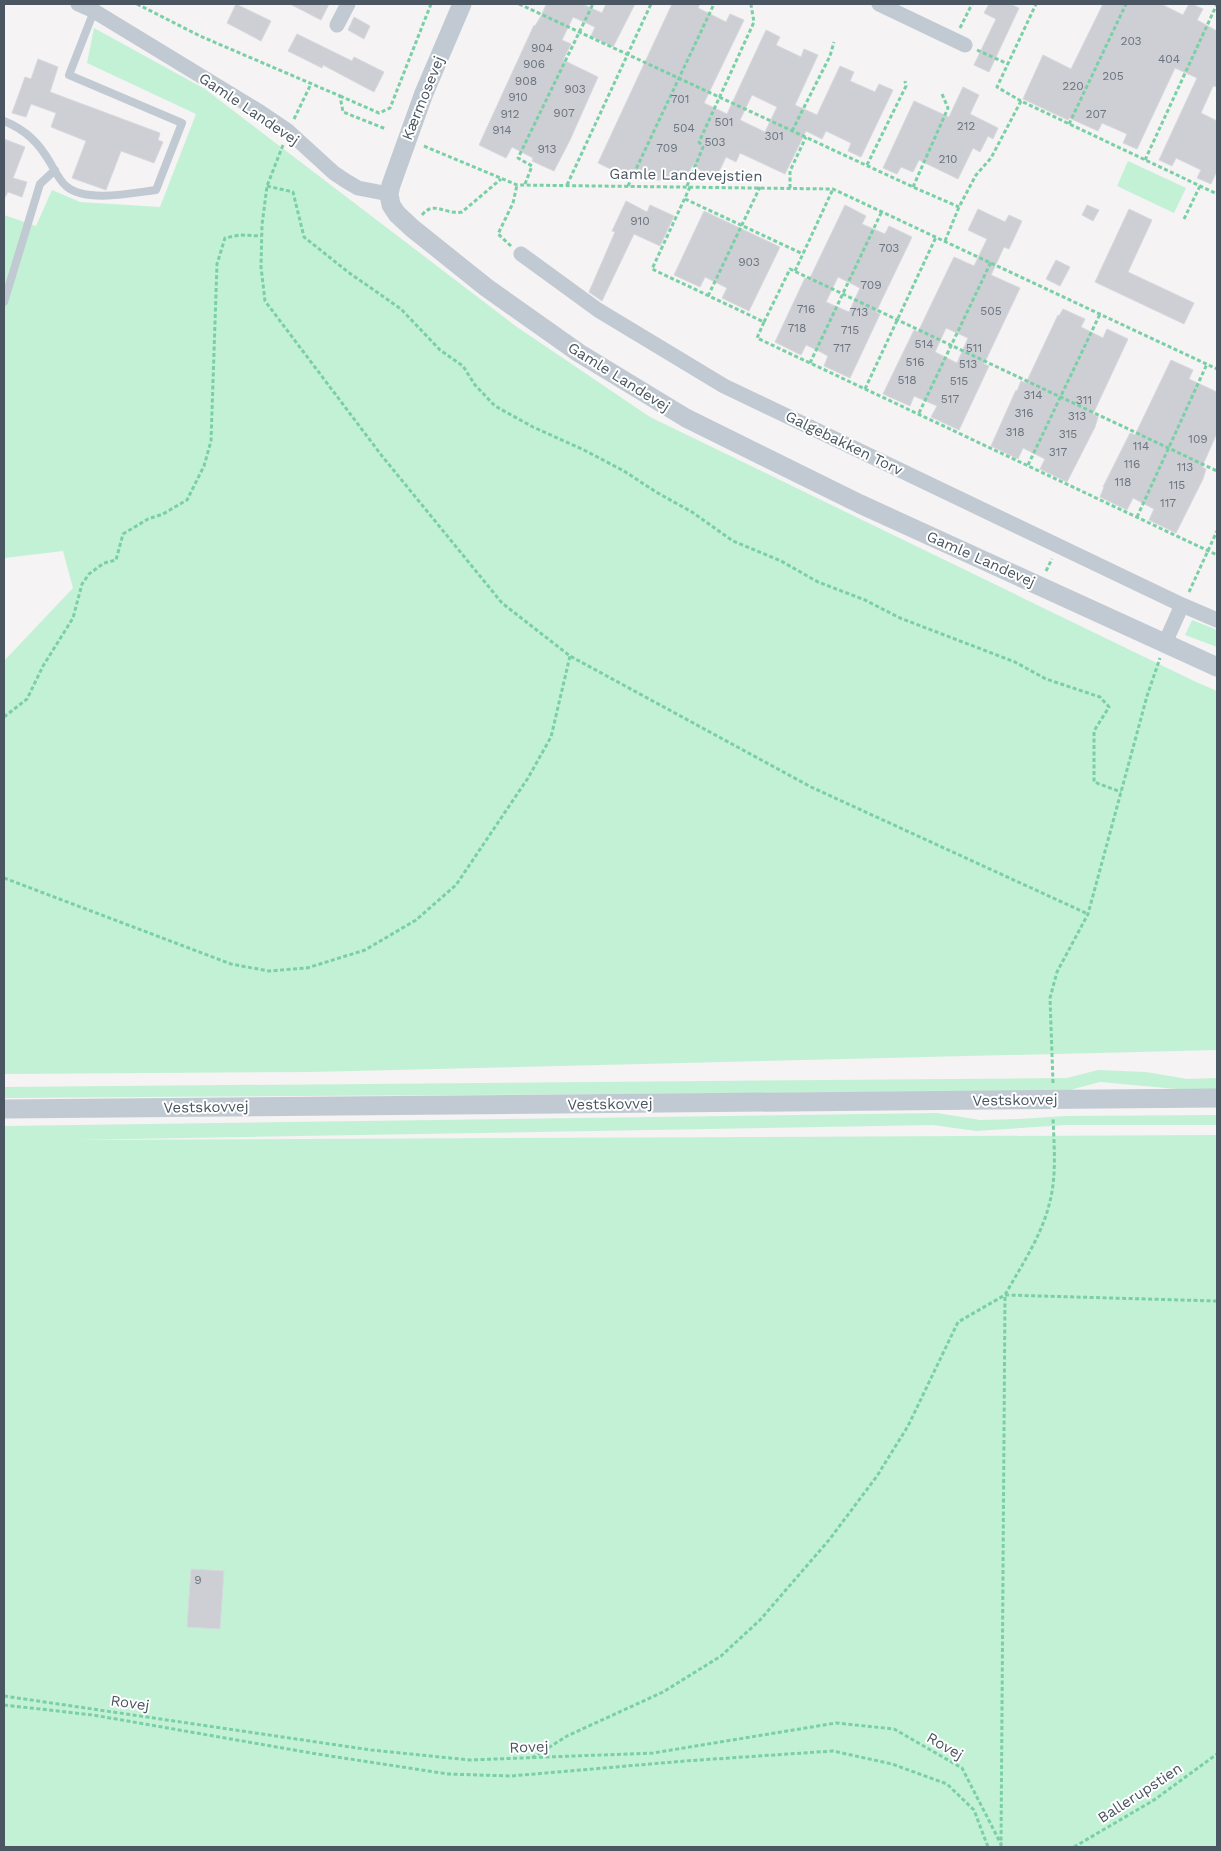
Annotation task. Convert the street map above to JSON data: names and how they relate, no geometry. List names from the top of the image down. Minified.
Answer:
{"streets":{"street":["Kærmosevej","Gamle Landevej","Galgebakken Torv","Vestskovvej"],"path":["Gamle Landevejstien","Rovej","Ballerupstien"]},"crossings":[["Kærmosevej","Gamle Landevej"]],"house_numbers":["203","904","404","906","205","908","220","903","910","701","907","912","207","501","212","504","914","301","503","709","913","210","910","703","903","709","716","505","713","718","715","514","717","511","516","513","518","515","314","517","311","316","313","318","315","109","114","317","116","113","118","115","117","9"]}
